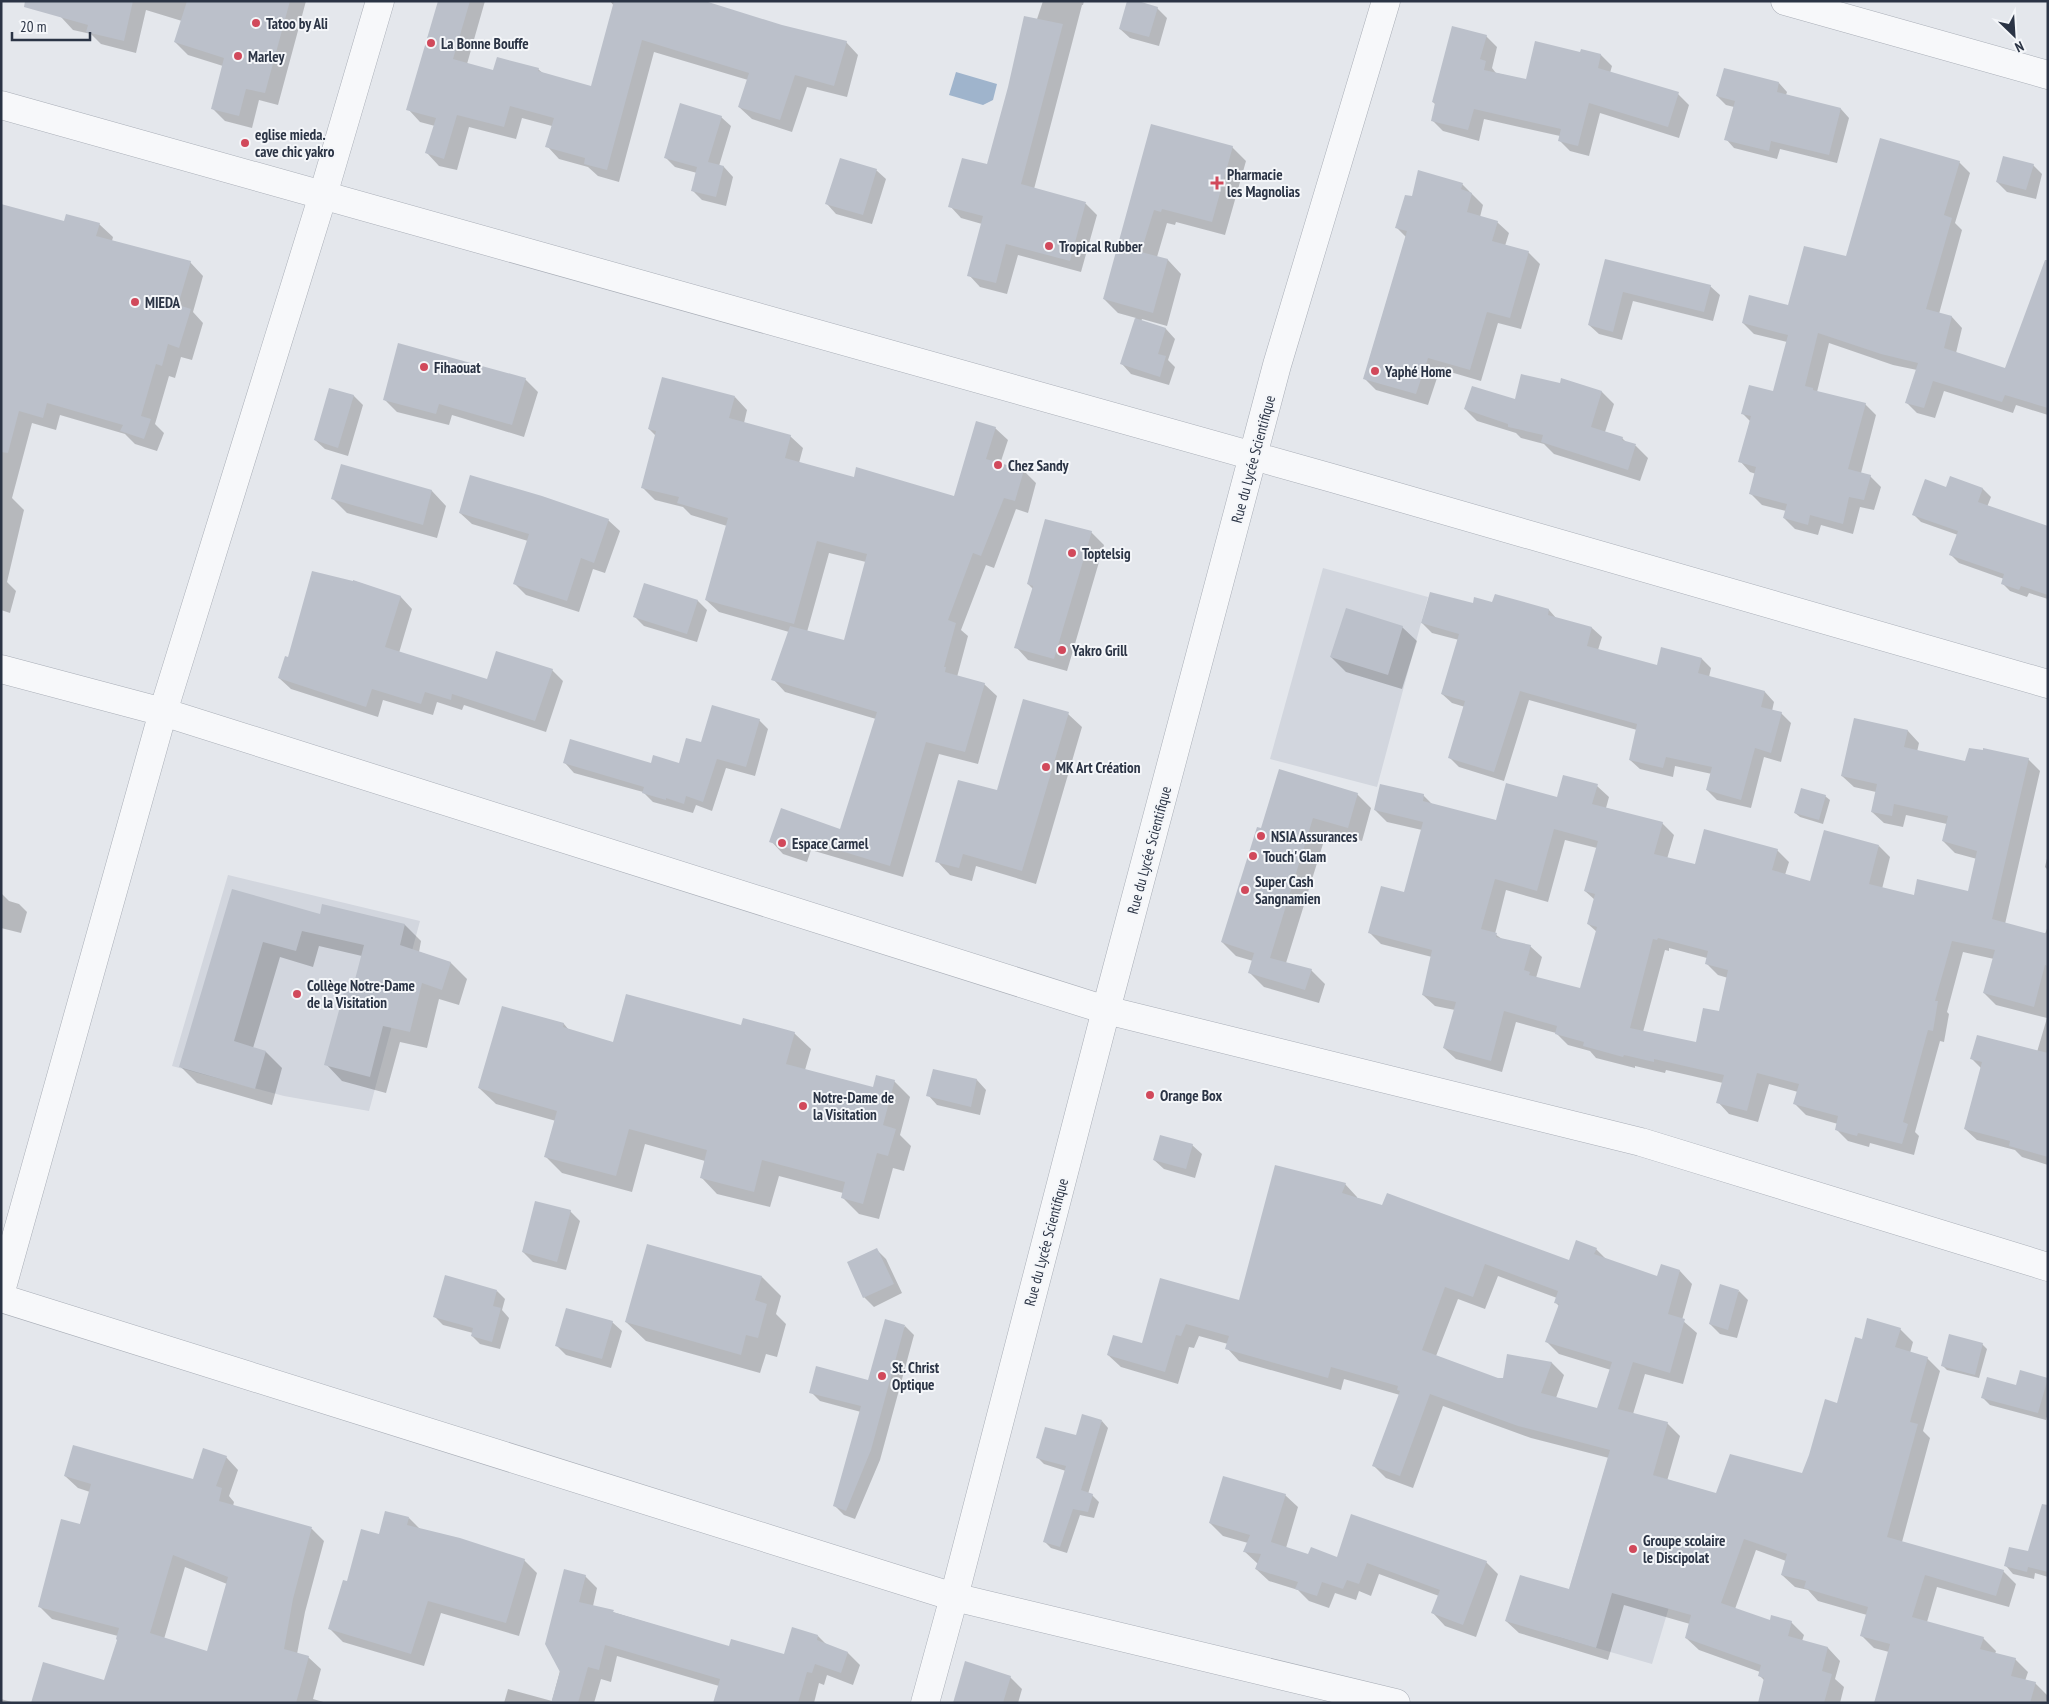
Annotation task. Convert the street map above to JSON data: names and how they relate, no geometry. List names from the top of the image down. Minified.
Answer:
{"streets":{"street":["Rue du Lycée Scientifique"]},"places":{"other":["Tatoo by Ali","La Bonne Bouffe","Marley","eglise mieda. cave chic yakro","Tropical Rubber","MIEDA","Fihaouat","Yaphé Home","Chez Sandy","Toptelsig","Yakro Grill","MK Art Création","NSIA Assurances","Espace Carmel","Touch' Glam","Super Cash Sangnamien","Collège Notre-Dame de la Visitation","Orange Box","Notre-Dame de la Visitation","St. Christ Optique","Groupe scolaire le Discipolat"],"health":["Pharmacie les Magnolias"]},"scale_bar":"20 m","north":"bottom right"}
